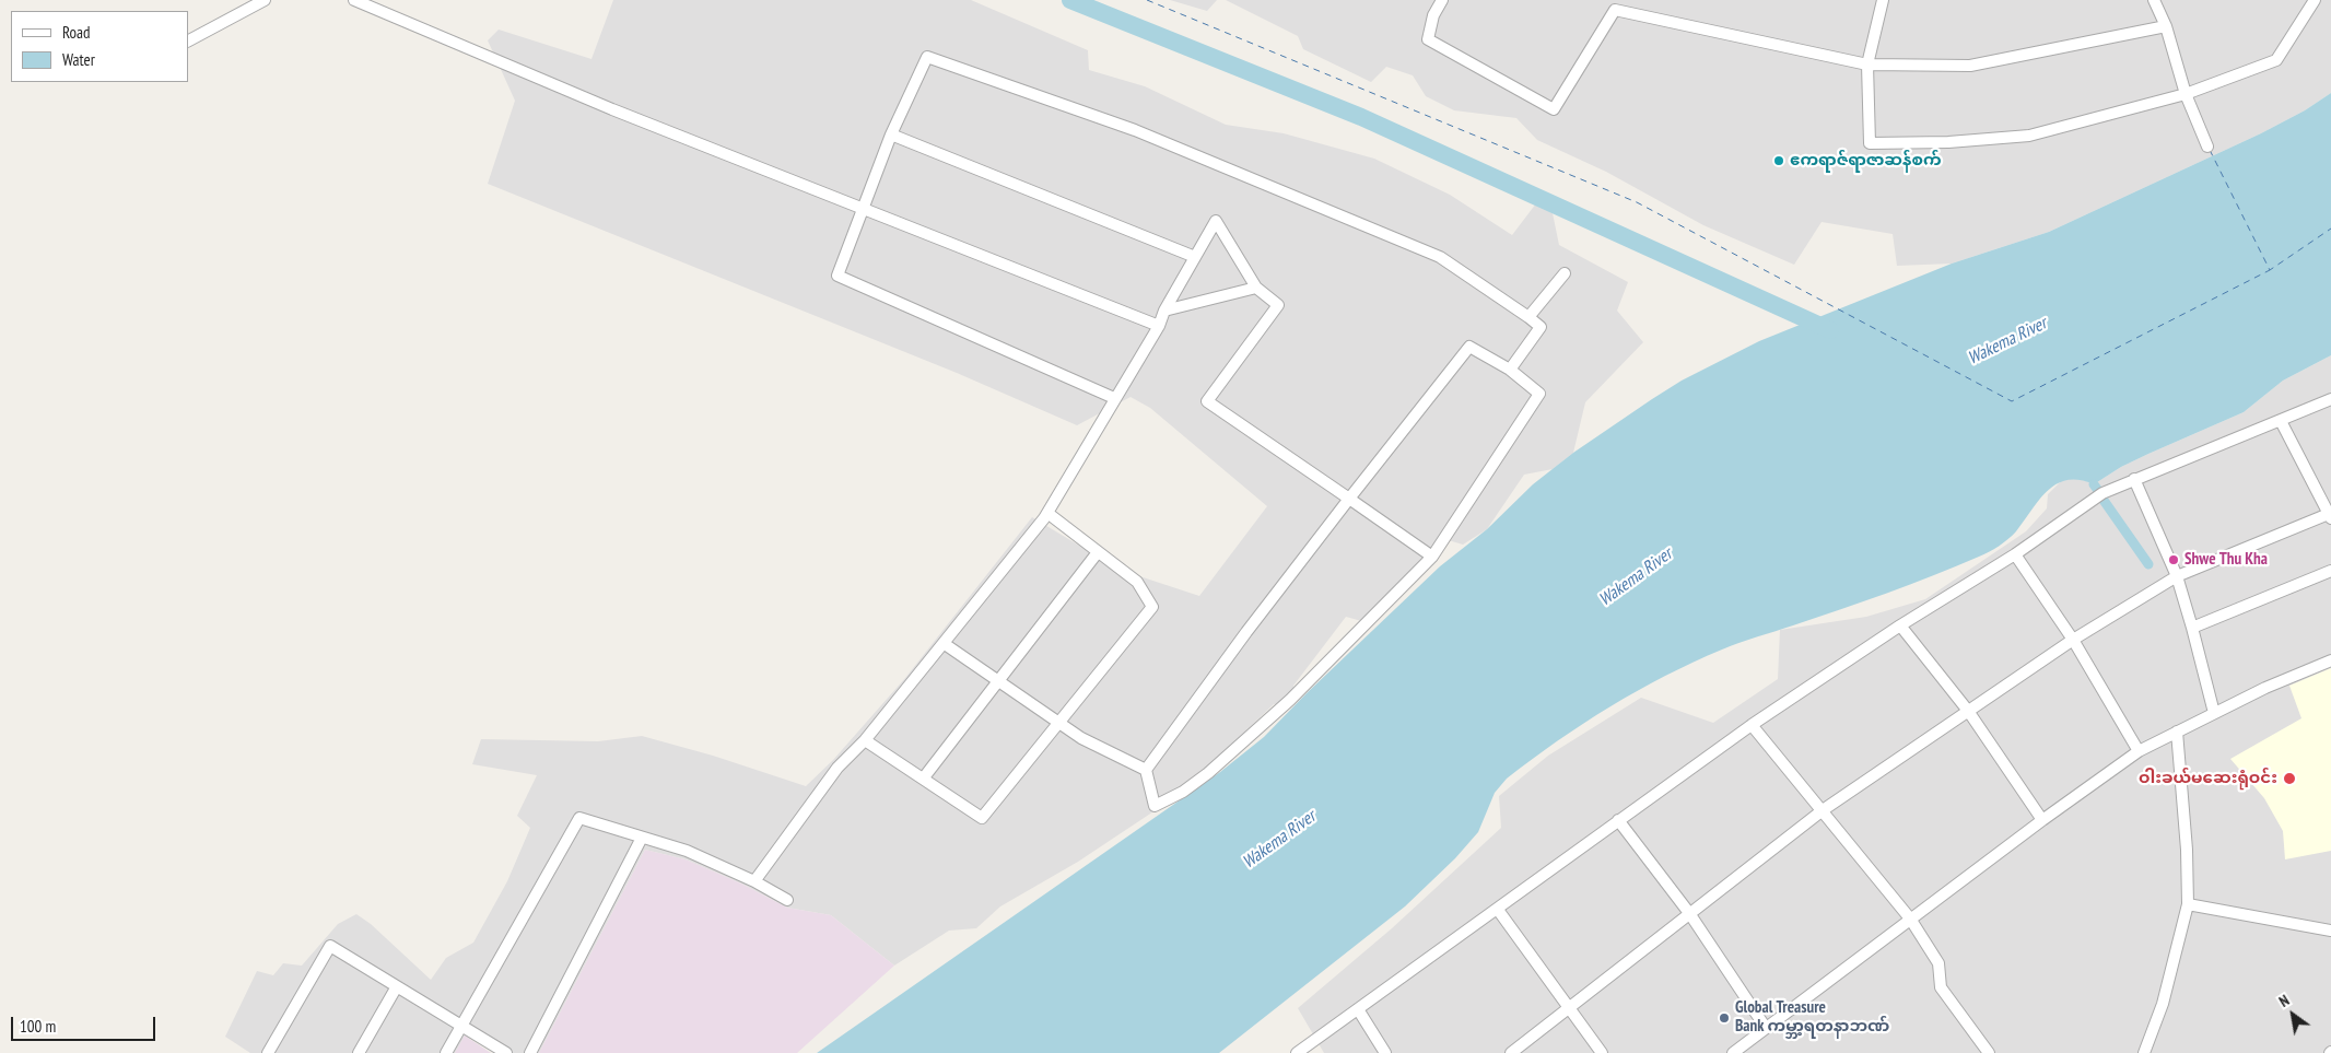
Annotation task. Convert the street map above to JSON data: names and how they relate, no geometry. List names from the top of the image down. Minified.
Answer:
{"water":["Wakema River"],"places":["ဧကရာဇ်ရာဇာဆန်စက်","Shwe Thu Kha","ဝါးခယ်မဆေးရုံဝင်း","Global Treasure Bank ကမ္ဘာ့ရတနာဘဏ်"],"legend":["Road","Water"],"scale_bar":"100 m","north":"top left"}
